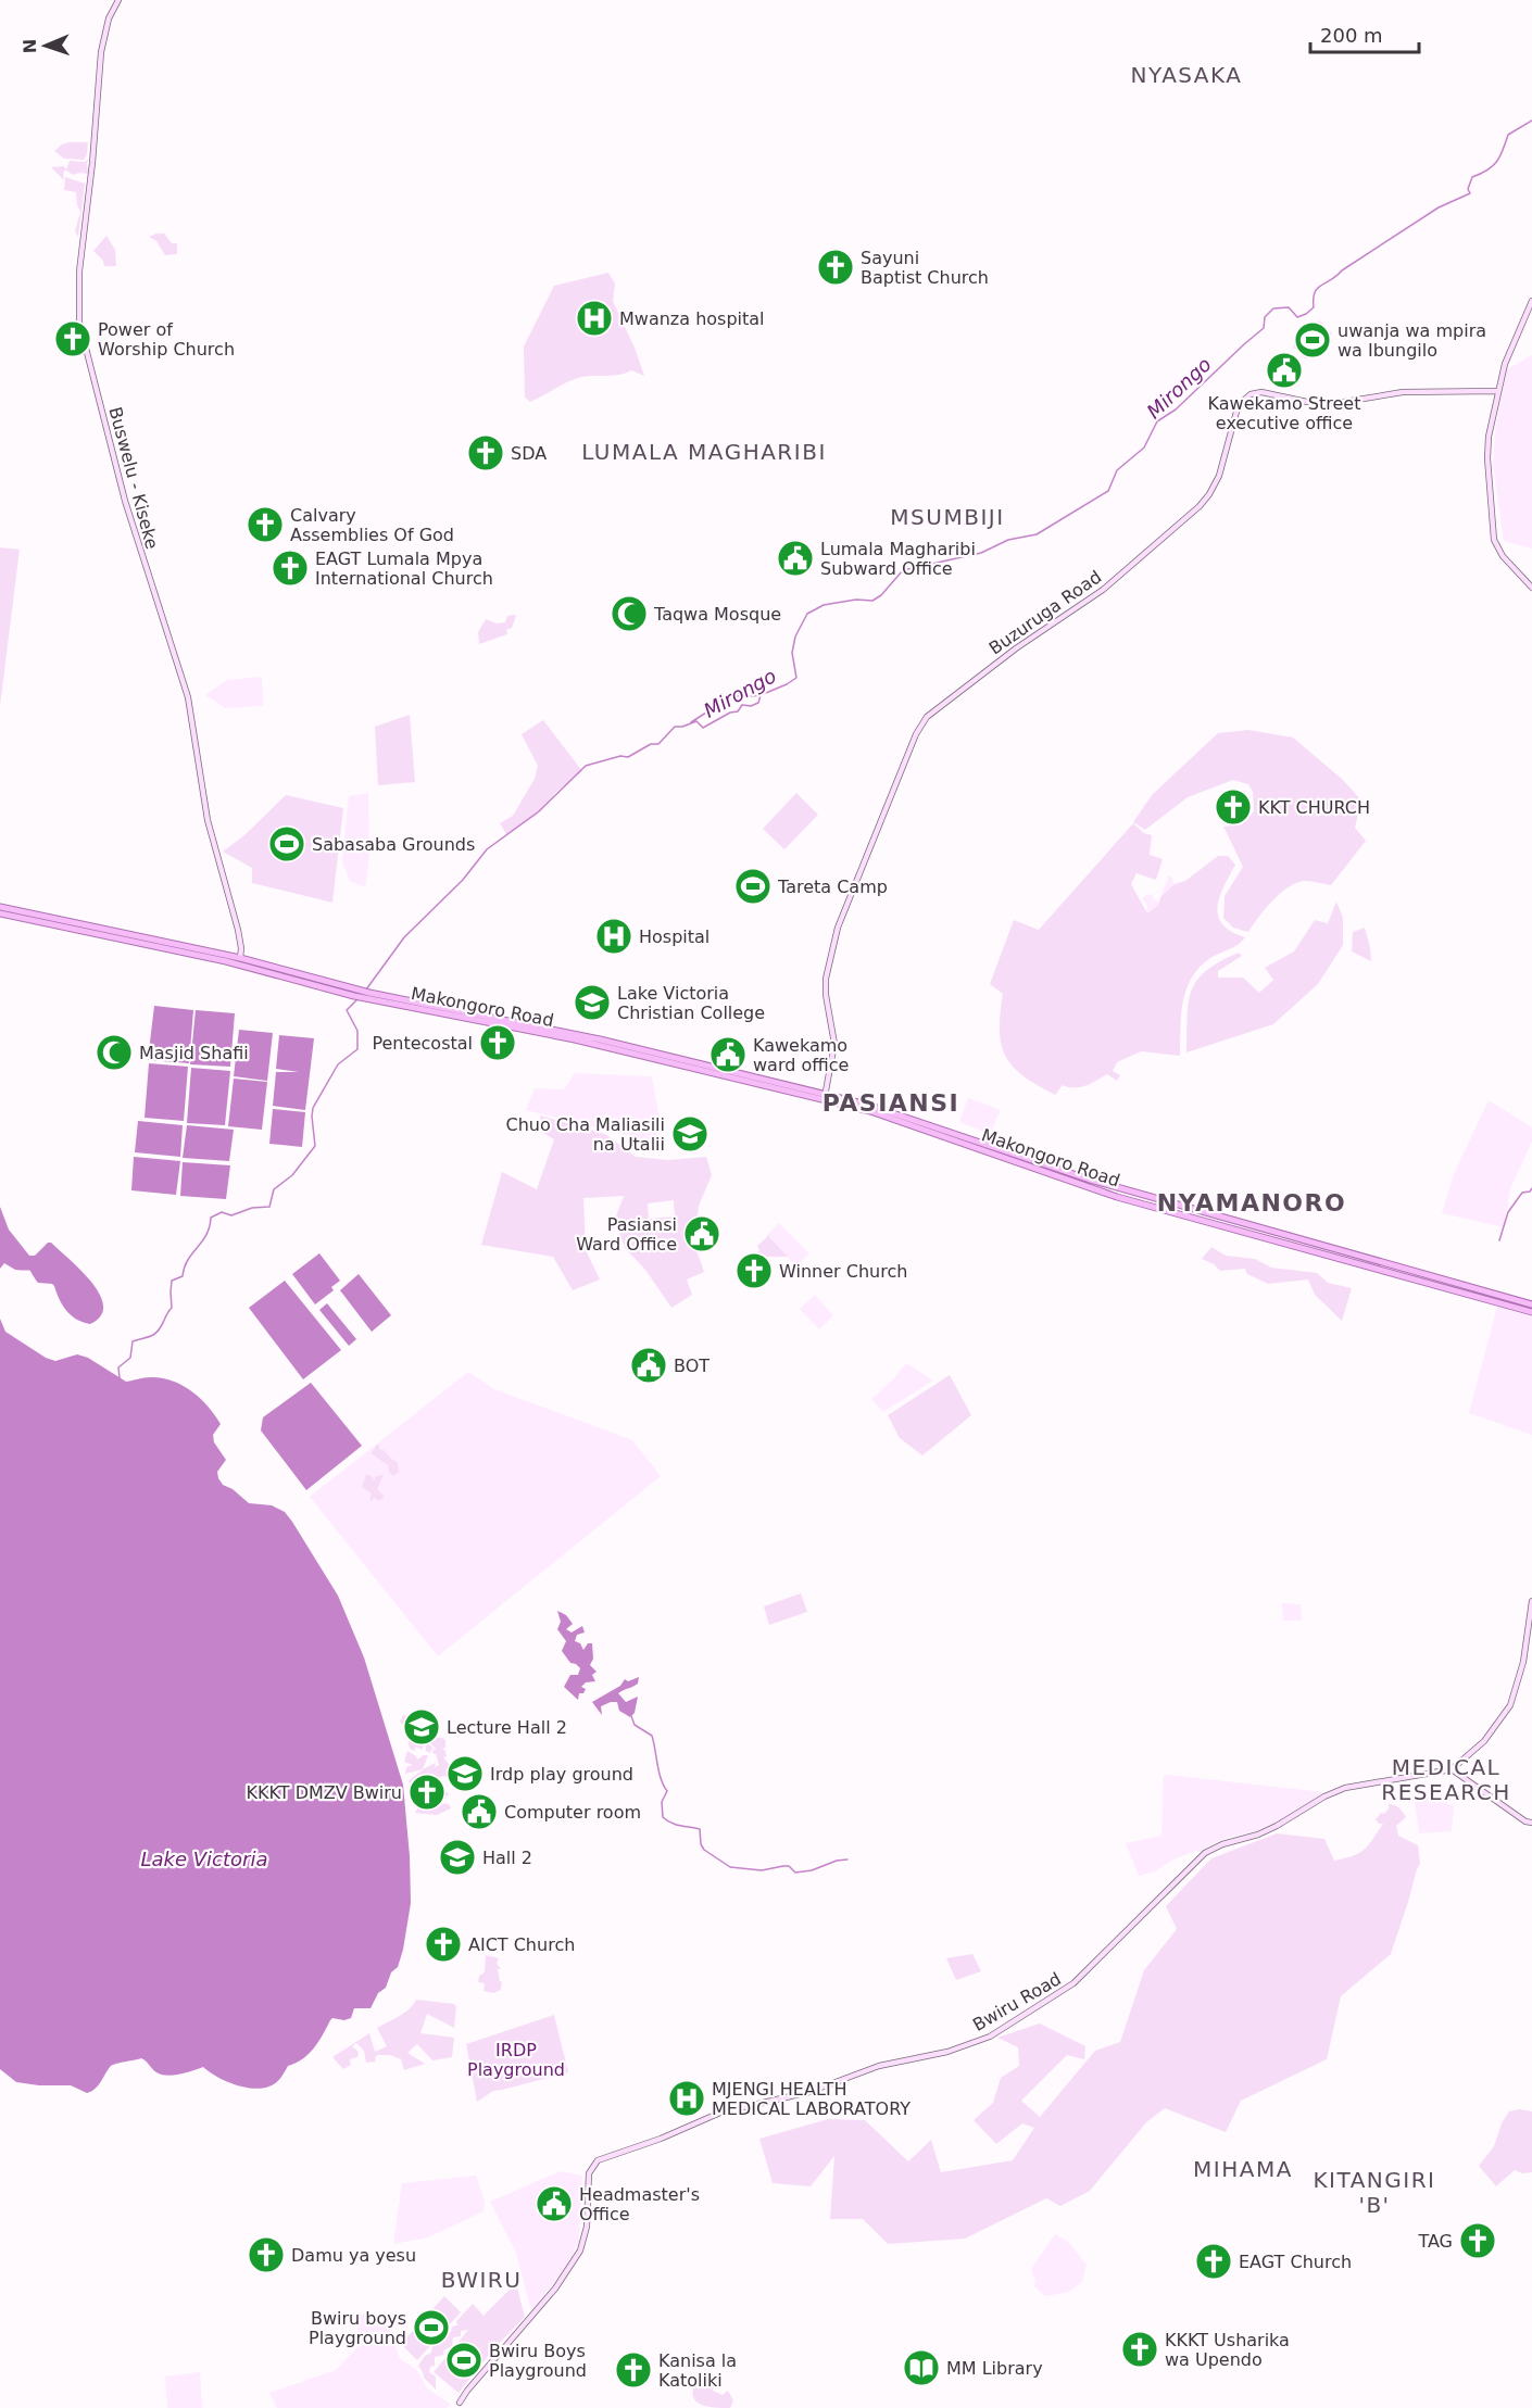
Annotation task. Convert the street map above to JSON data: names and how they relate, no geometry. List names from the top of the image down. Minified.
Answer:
{"streets":{"main road":["Buswelu - Kiseke","Buzuruga Road","Makongoro Road","Bwiru Road"]},"crossings":[["Buzuruga Road","Makongoro Road"]],"districts":["NYASAKA","LUMALA MAGHARIBI","MSUMBIJI","PASIANSI","NYAMANORO","MEDICAL RESEARCH","MIHAMA","KITANGIRI 'B'","BWIRU"],"water":["Mirongo","Lake Victoria"],"parks":["IRDP Playground"],"places":{"church":["Sayuni Baptist Church","Power of Worship Church","SDA","Calvary Assemblies Of God","EAGT Lumala Mpya International Church","KKT CHURCH","Pentecostal","Winner Church","KKKT DMZV Bwiru","AICT Church","TAG","Damu ya yesu","EAGT Church","KKKT Usharika wa Upendo","Kanisa la Katoliki"],"hospital":["Mwanza hospital","Hospital","MJENGI HEALTH MEDICAL LABORATORY"],"sports":["uwanja wa mpira wa Ibungilo","Sabasaba Grounds","Tareta Camp","Bwiru boys Playground","Bwiru Boys Playground"],"public building":["Kawekamo Street executive office","Lumala Magharibi Subward Office","Kawekamo ward office","Pasiansi Ward Office","BOT","Computer room","Headmaster's Office"],"mosque":["Taqwa Mosque","Masjid Shafii"],"school or university":["Lake Victoria Christian College","Chuo Cha Maliasili na Utalii","Lecture Hall 2","Irdp play ground","Hall 2"],"library":["MM Library"]},"scale_bar":"200 m","north":"left"}
